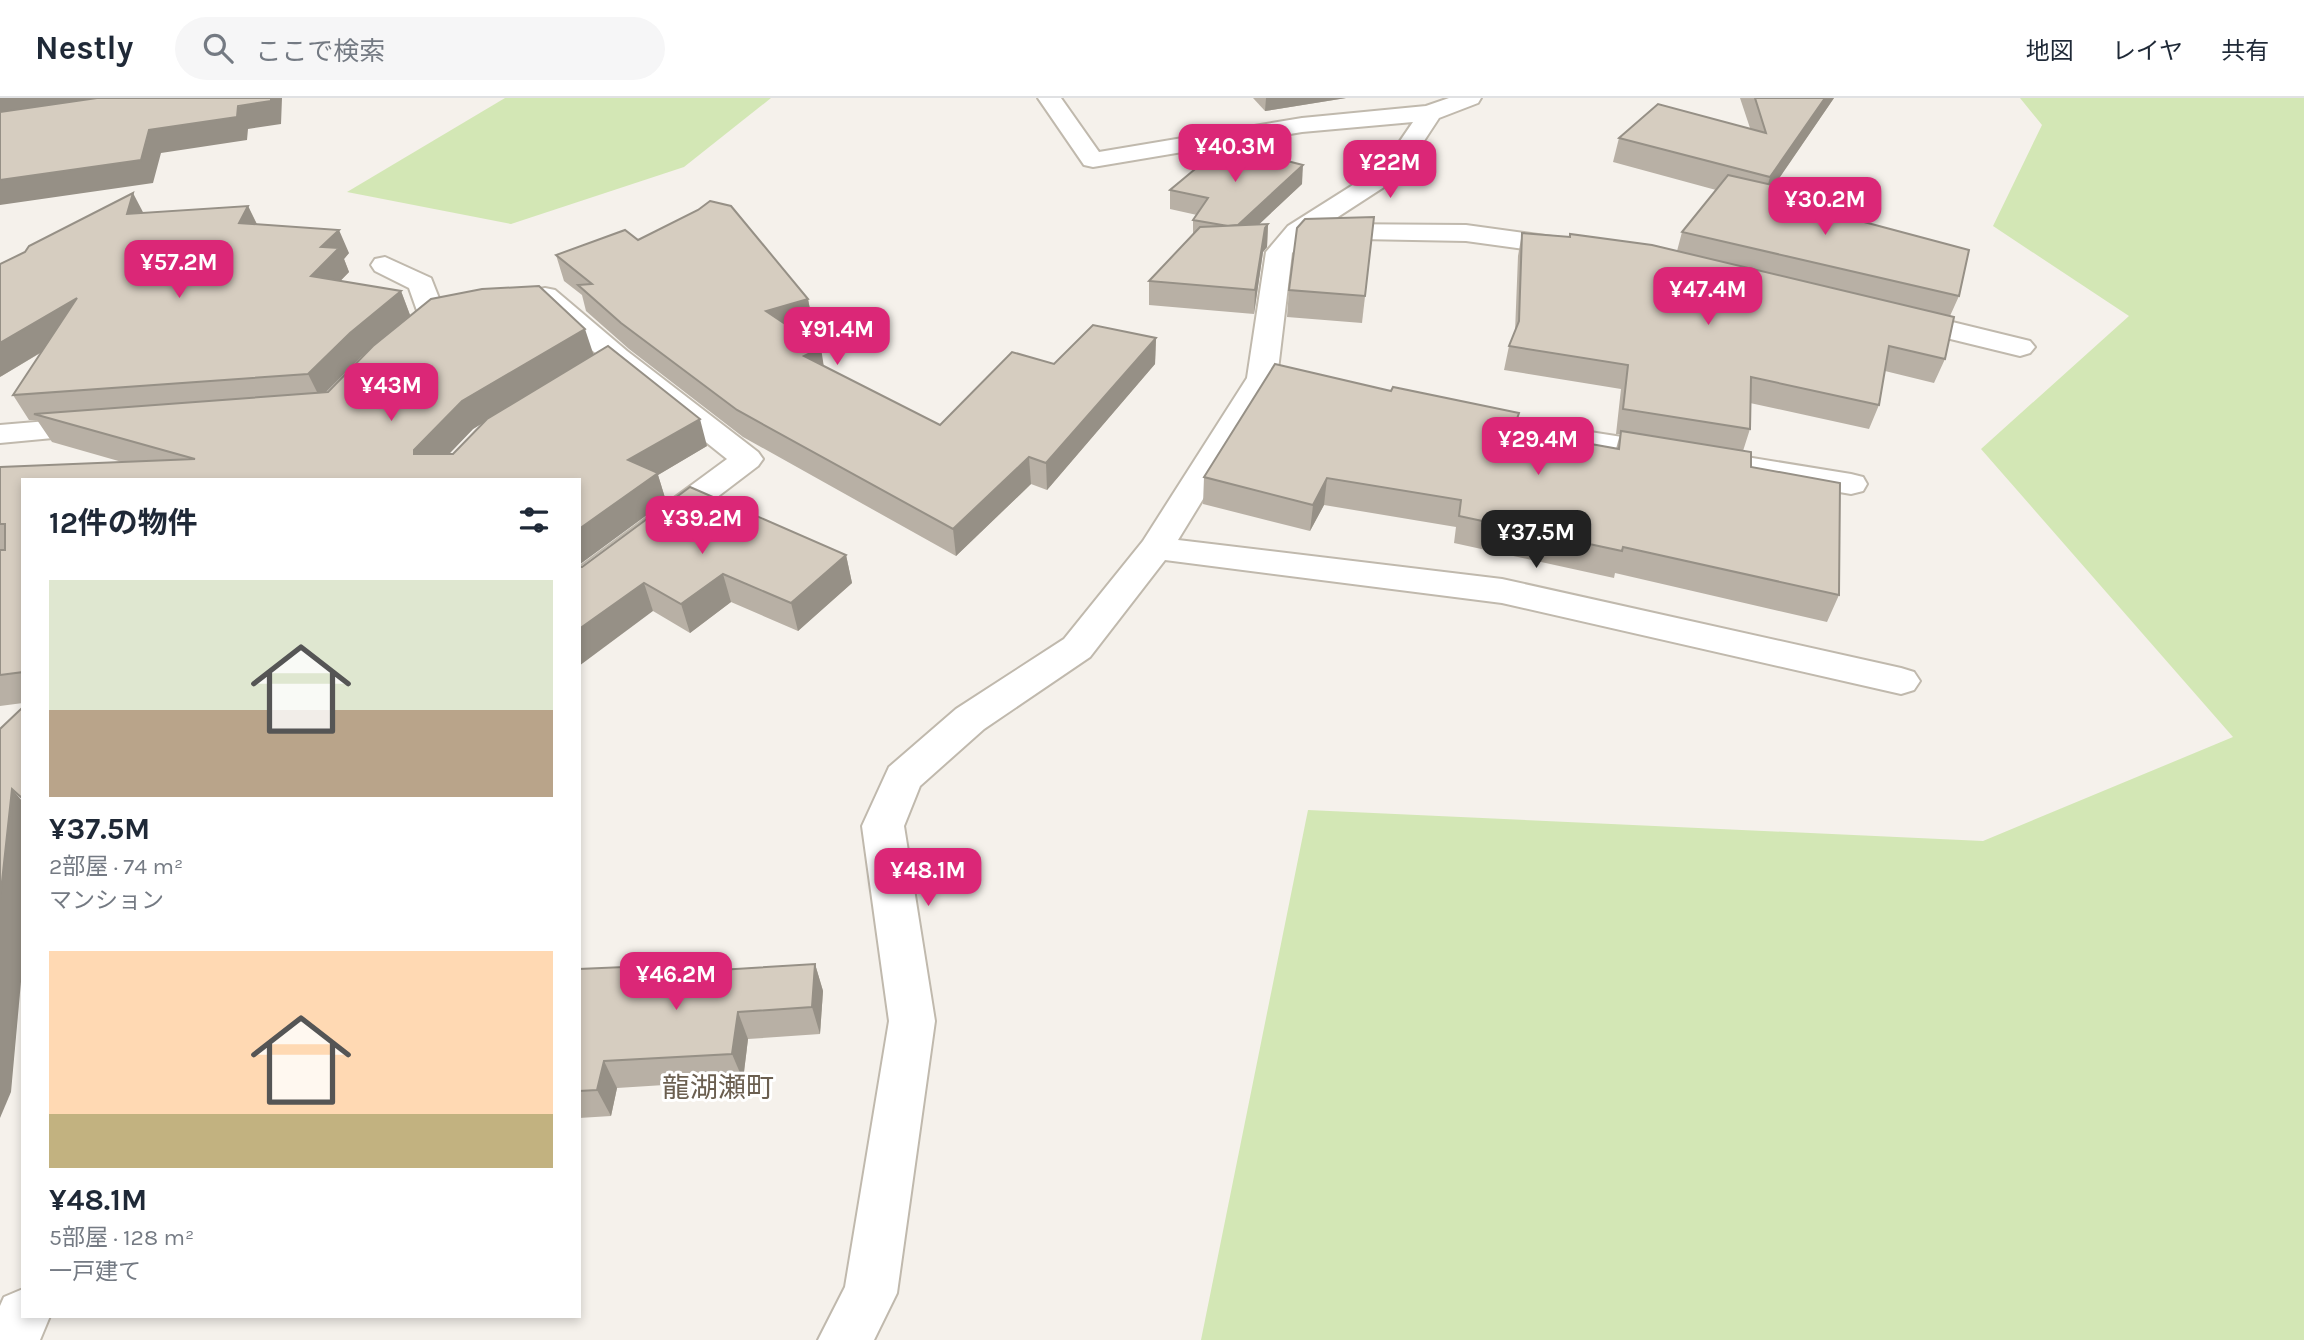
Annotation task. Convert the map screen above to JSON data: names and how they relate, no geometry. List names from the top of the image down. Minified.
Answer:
{"districts":["龍湖瀬町"],"page":{"header":"Nestly","search":"ここで検索","nav":["地図","レイヤ","共有"],"price":["¥40.3M","¥22M","¥30.2M","¥57.2M","¥47.4M","¥91.4M","¥43M","¥29.4M","¥39.2M","¥37.5M","¥48.1M","¥46.2M"],"heading":"12件の物件","list":[{"name":"¥37.5M","note":"2部屋 · 74 m² · マンション"},{"name":"¥48.1M","note":"5部屋 · 128 m² · 一戸建て"}]}}
